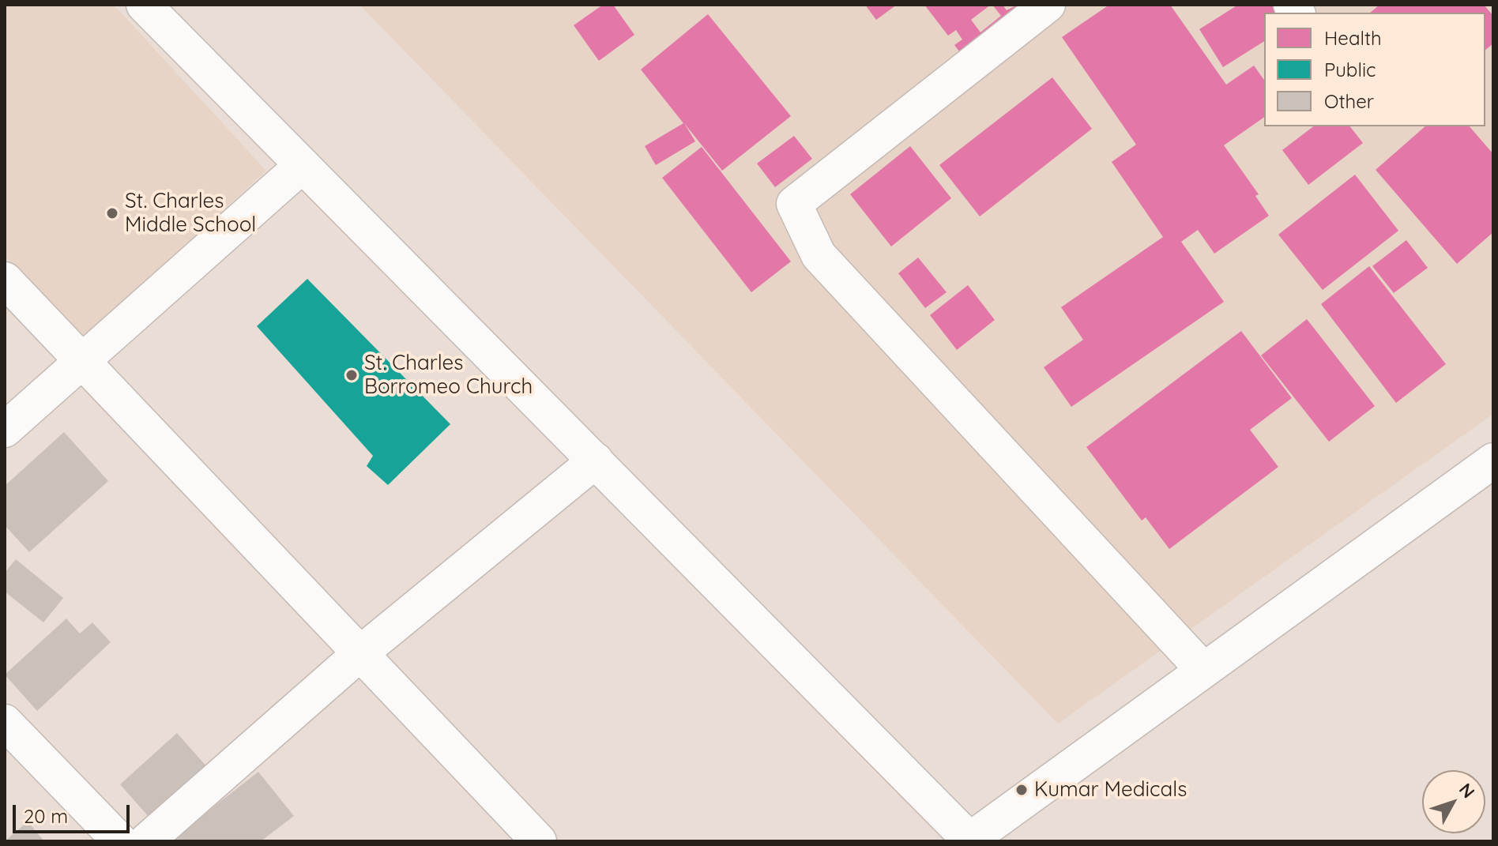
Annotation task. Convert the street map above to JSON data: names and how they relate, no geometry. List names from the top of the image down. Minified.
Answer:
{"places":["St. Charles Middle School","St. Charles Borromeo Church","Kumar Medicals"],"legend":["Health","Public","Other"],"scale_bar":"20 m","north":"top right"}
